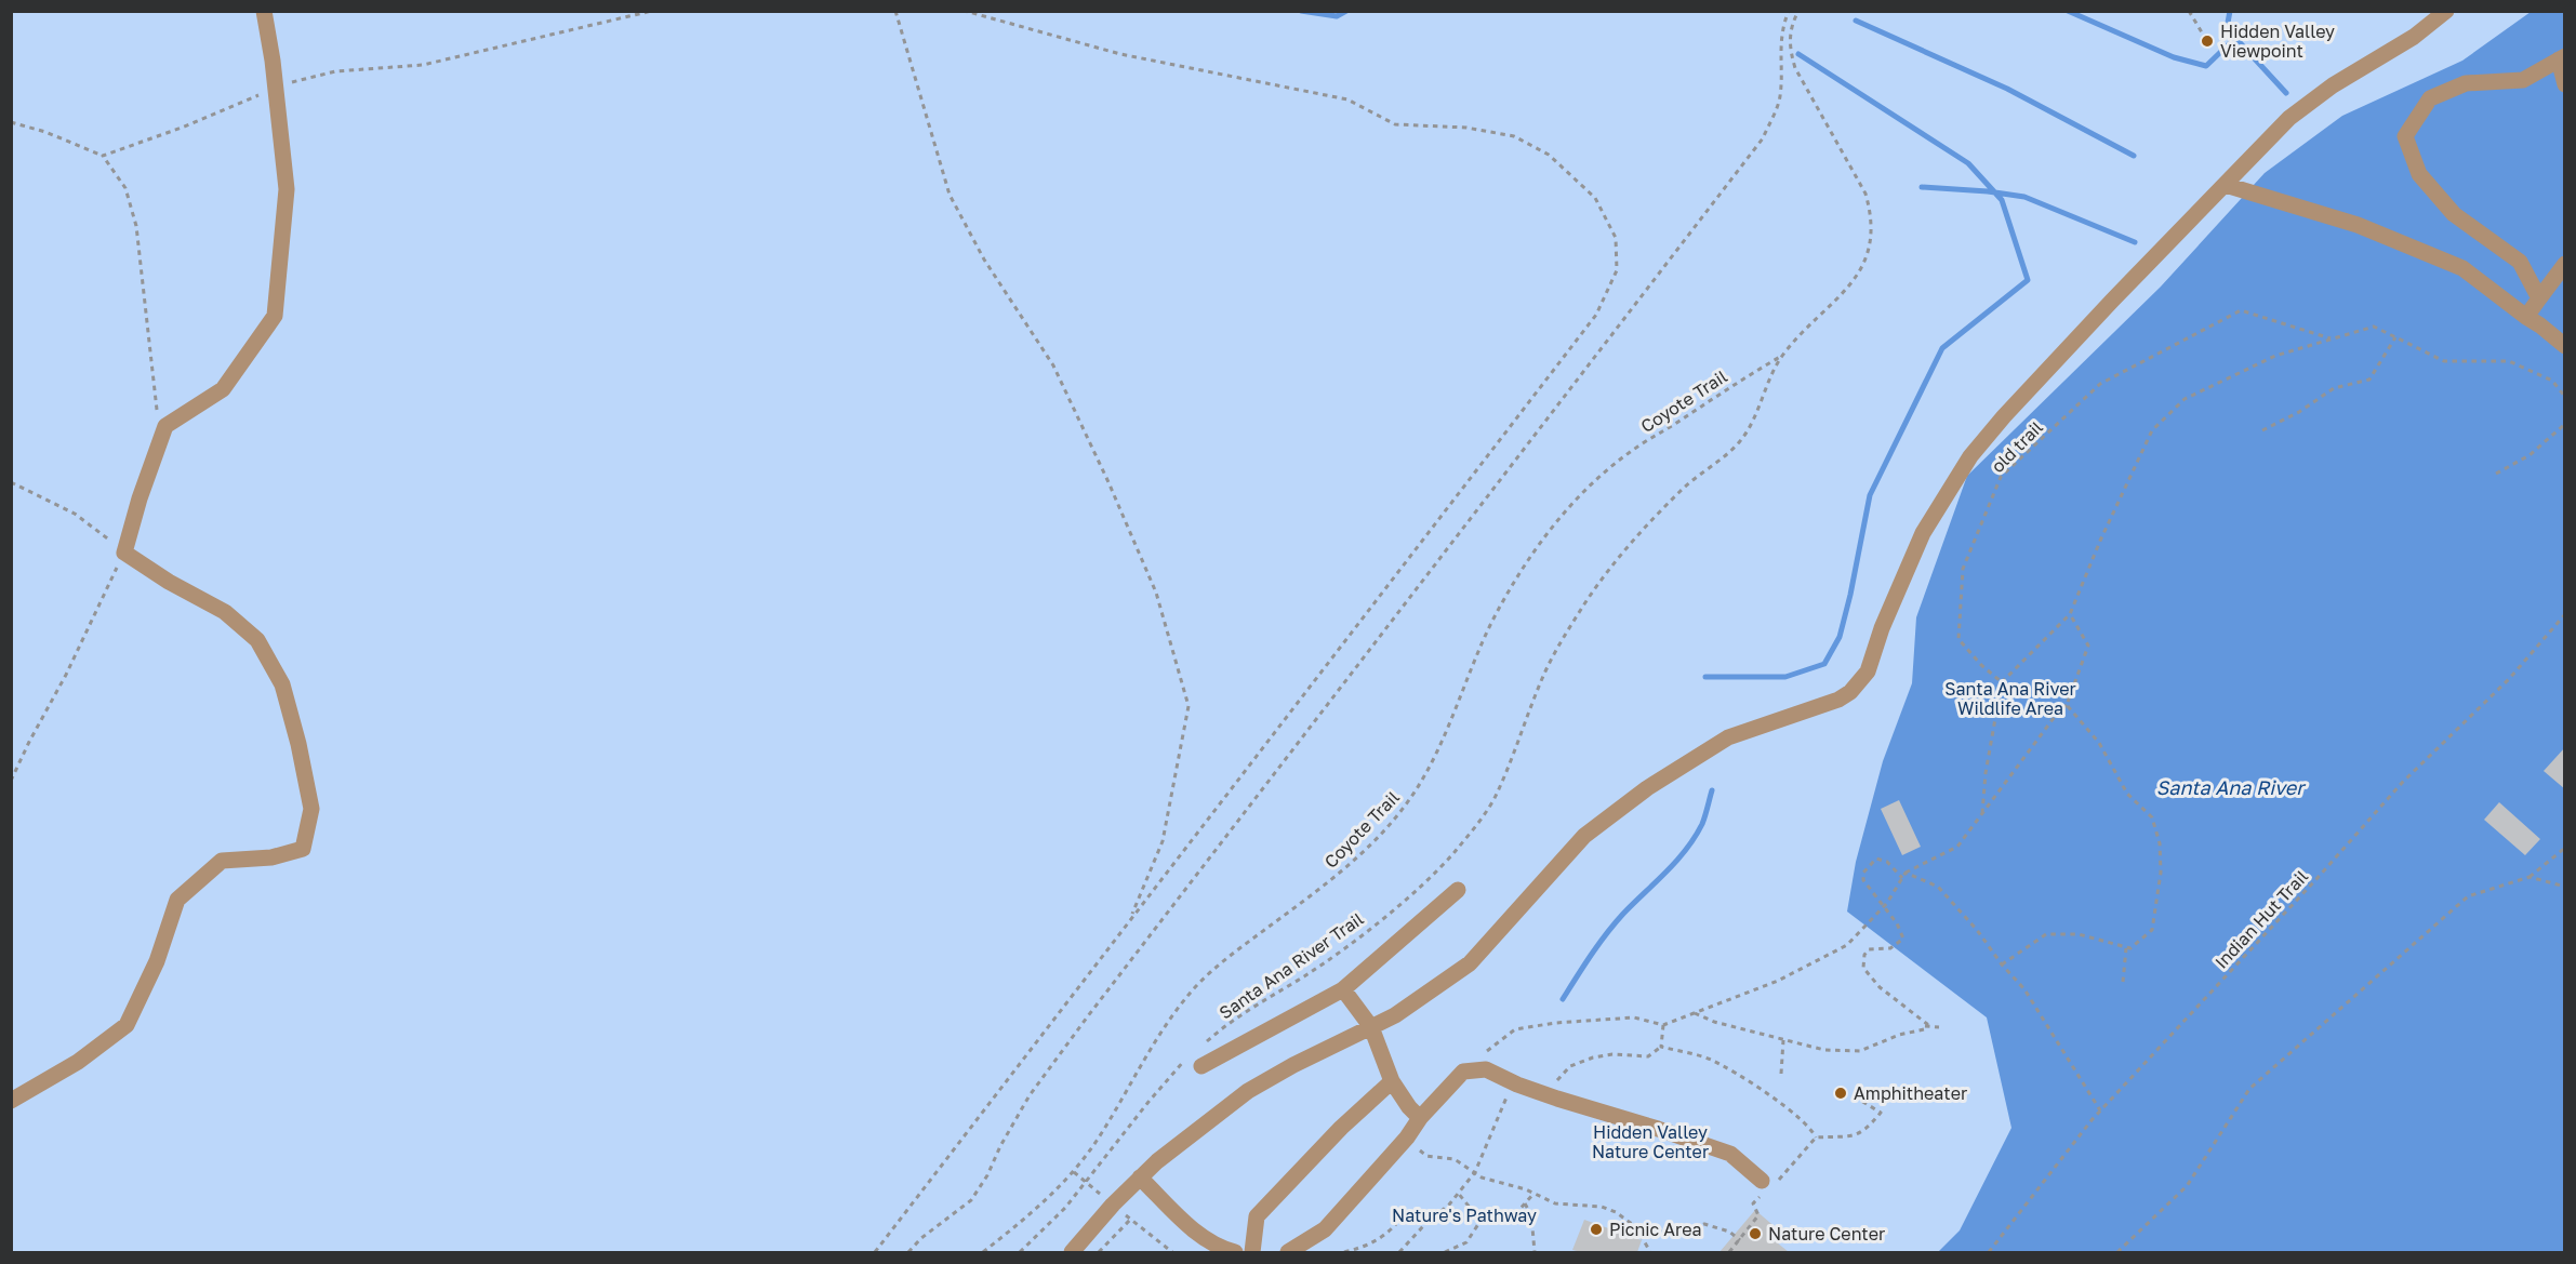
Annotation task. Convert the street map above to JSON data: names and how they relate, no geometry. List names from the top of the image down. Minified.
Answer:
{"streets":{"path":["Coyote Trail","old trail","Indian Hut Trail","Santa Ana River Trail"]},"crossings":[["Coyote Trail","Santa Ana River Trail"]],"water":["Santa Ana River"],"parks":["Santa Ana River Wildlife Area","Hidden Valley Nature Center","Nature's Pathway"],"places":["Hidden Valley Viewpoint","Amphitheater","Picnic Area","Nature Center"]}
